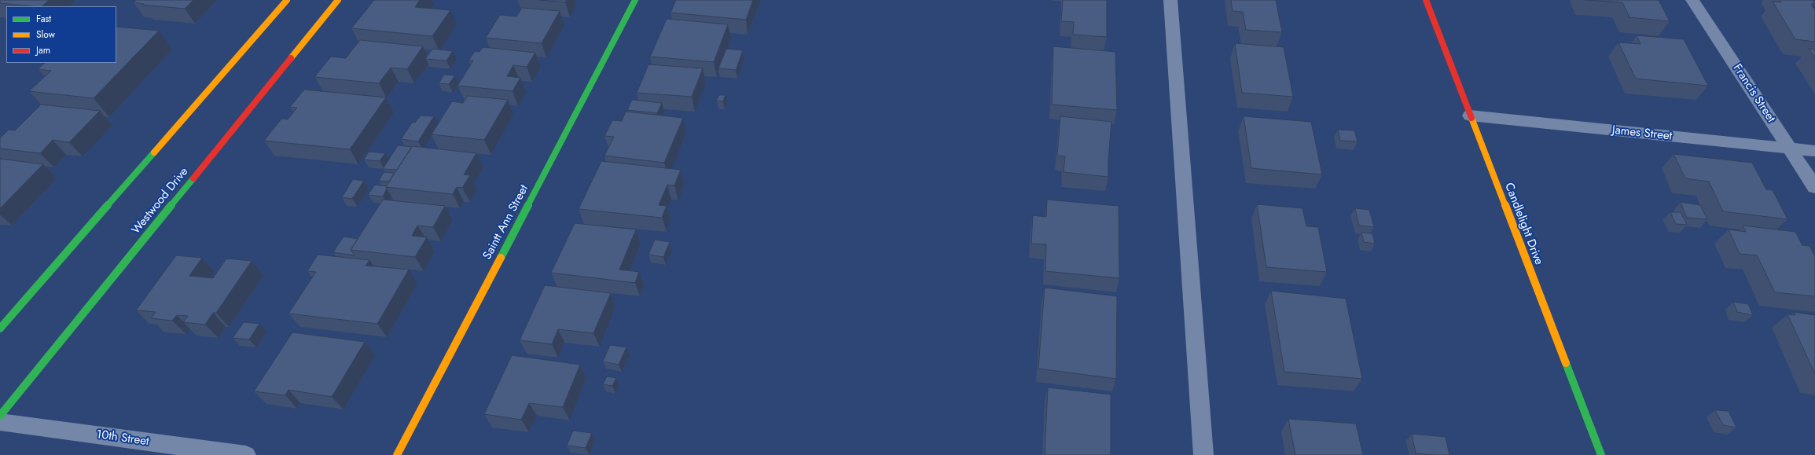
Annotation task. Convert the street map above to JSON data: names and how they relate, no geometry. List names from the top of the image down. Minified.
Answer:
{"streets":{"street":["Francis Street","James Street","Westwood Drive","Saintt Ann Street","Candlelight Drive","10th Street"]},"crossings":[["Francis Street","James Street"],["James Street","Candlelight Drive"]],"legend":["Fast","Slow","Jam"]}
